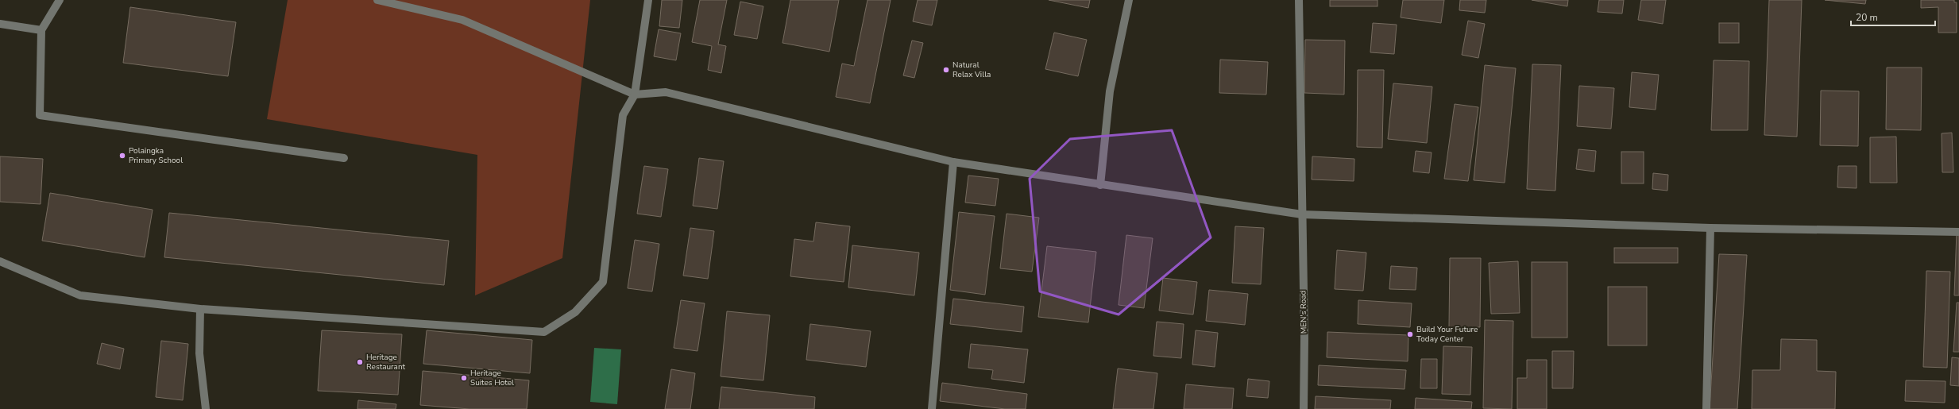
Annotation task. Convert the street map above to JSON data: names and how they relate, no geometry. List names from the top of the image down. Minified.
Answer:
{"streets":{"street":["MEN's Road"]},"places":["Natural Relax Villa","Polaingka Primary School","Build Your Future Today Center","Heritage Restaurant","Heritage Suites Hotel"],"scale_bar":"20 m"}
